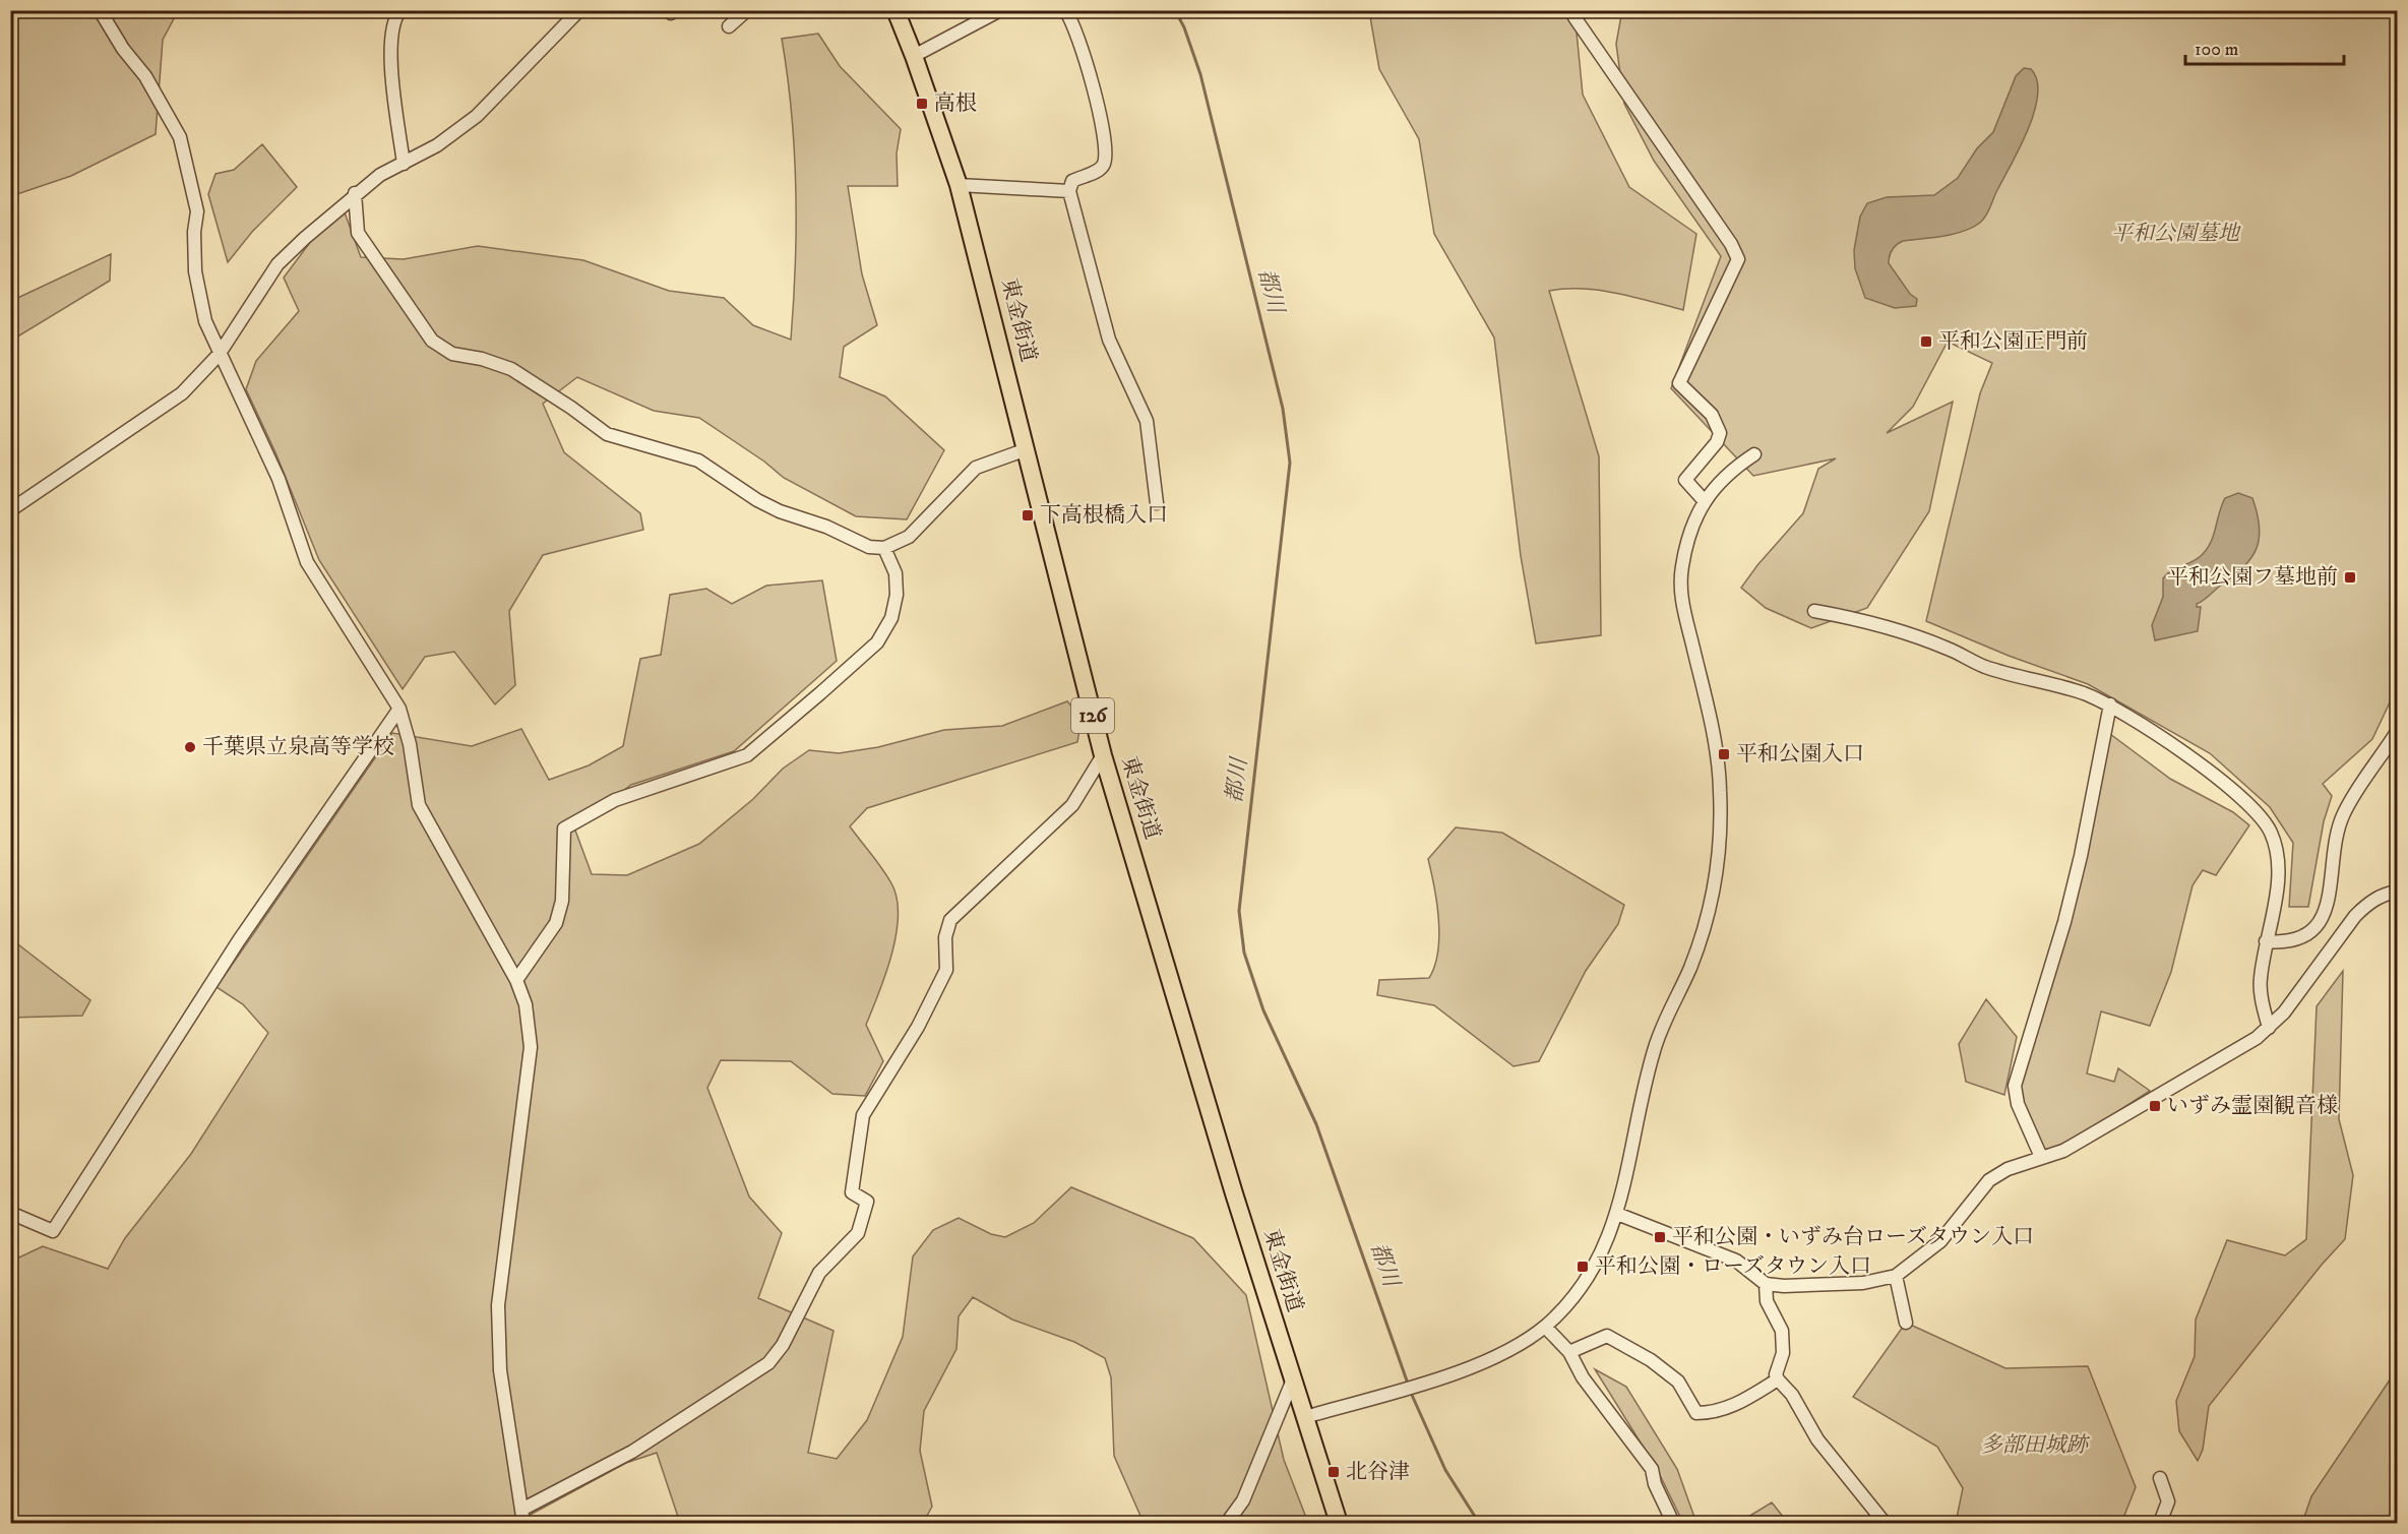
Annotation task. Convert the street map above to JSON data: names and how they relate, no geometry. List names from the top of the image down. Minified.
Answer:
{"streets":{"highway":["東金街道","126"]},"water":["都川"],"parks":["平和公園墓地","多部田城跡"],"places":{"transit":["高根","平和公園正門前","下高根橋入口","平和公園フ墓地前","平和公園入口","いずみ霊園観音様","平和公園・いずみ台ローズタウン入口","平和公園・ローズタウン入口","北谷津"],"other":["千葉県立泉高等学校"]},"scale_bar":"100 m"}
